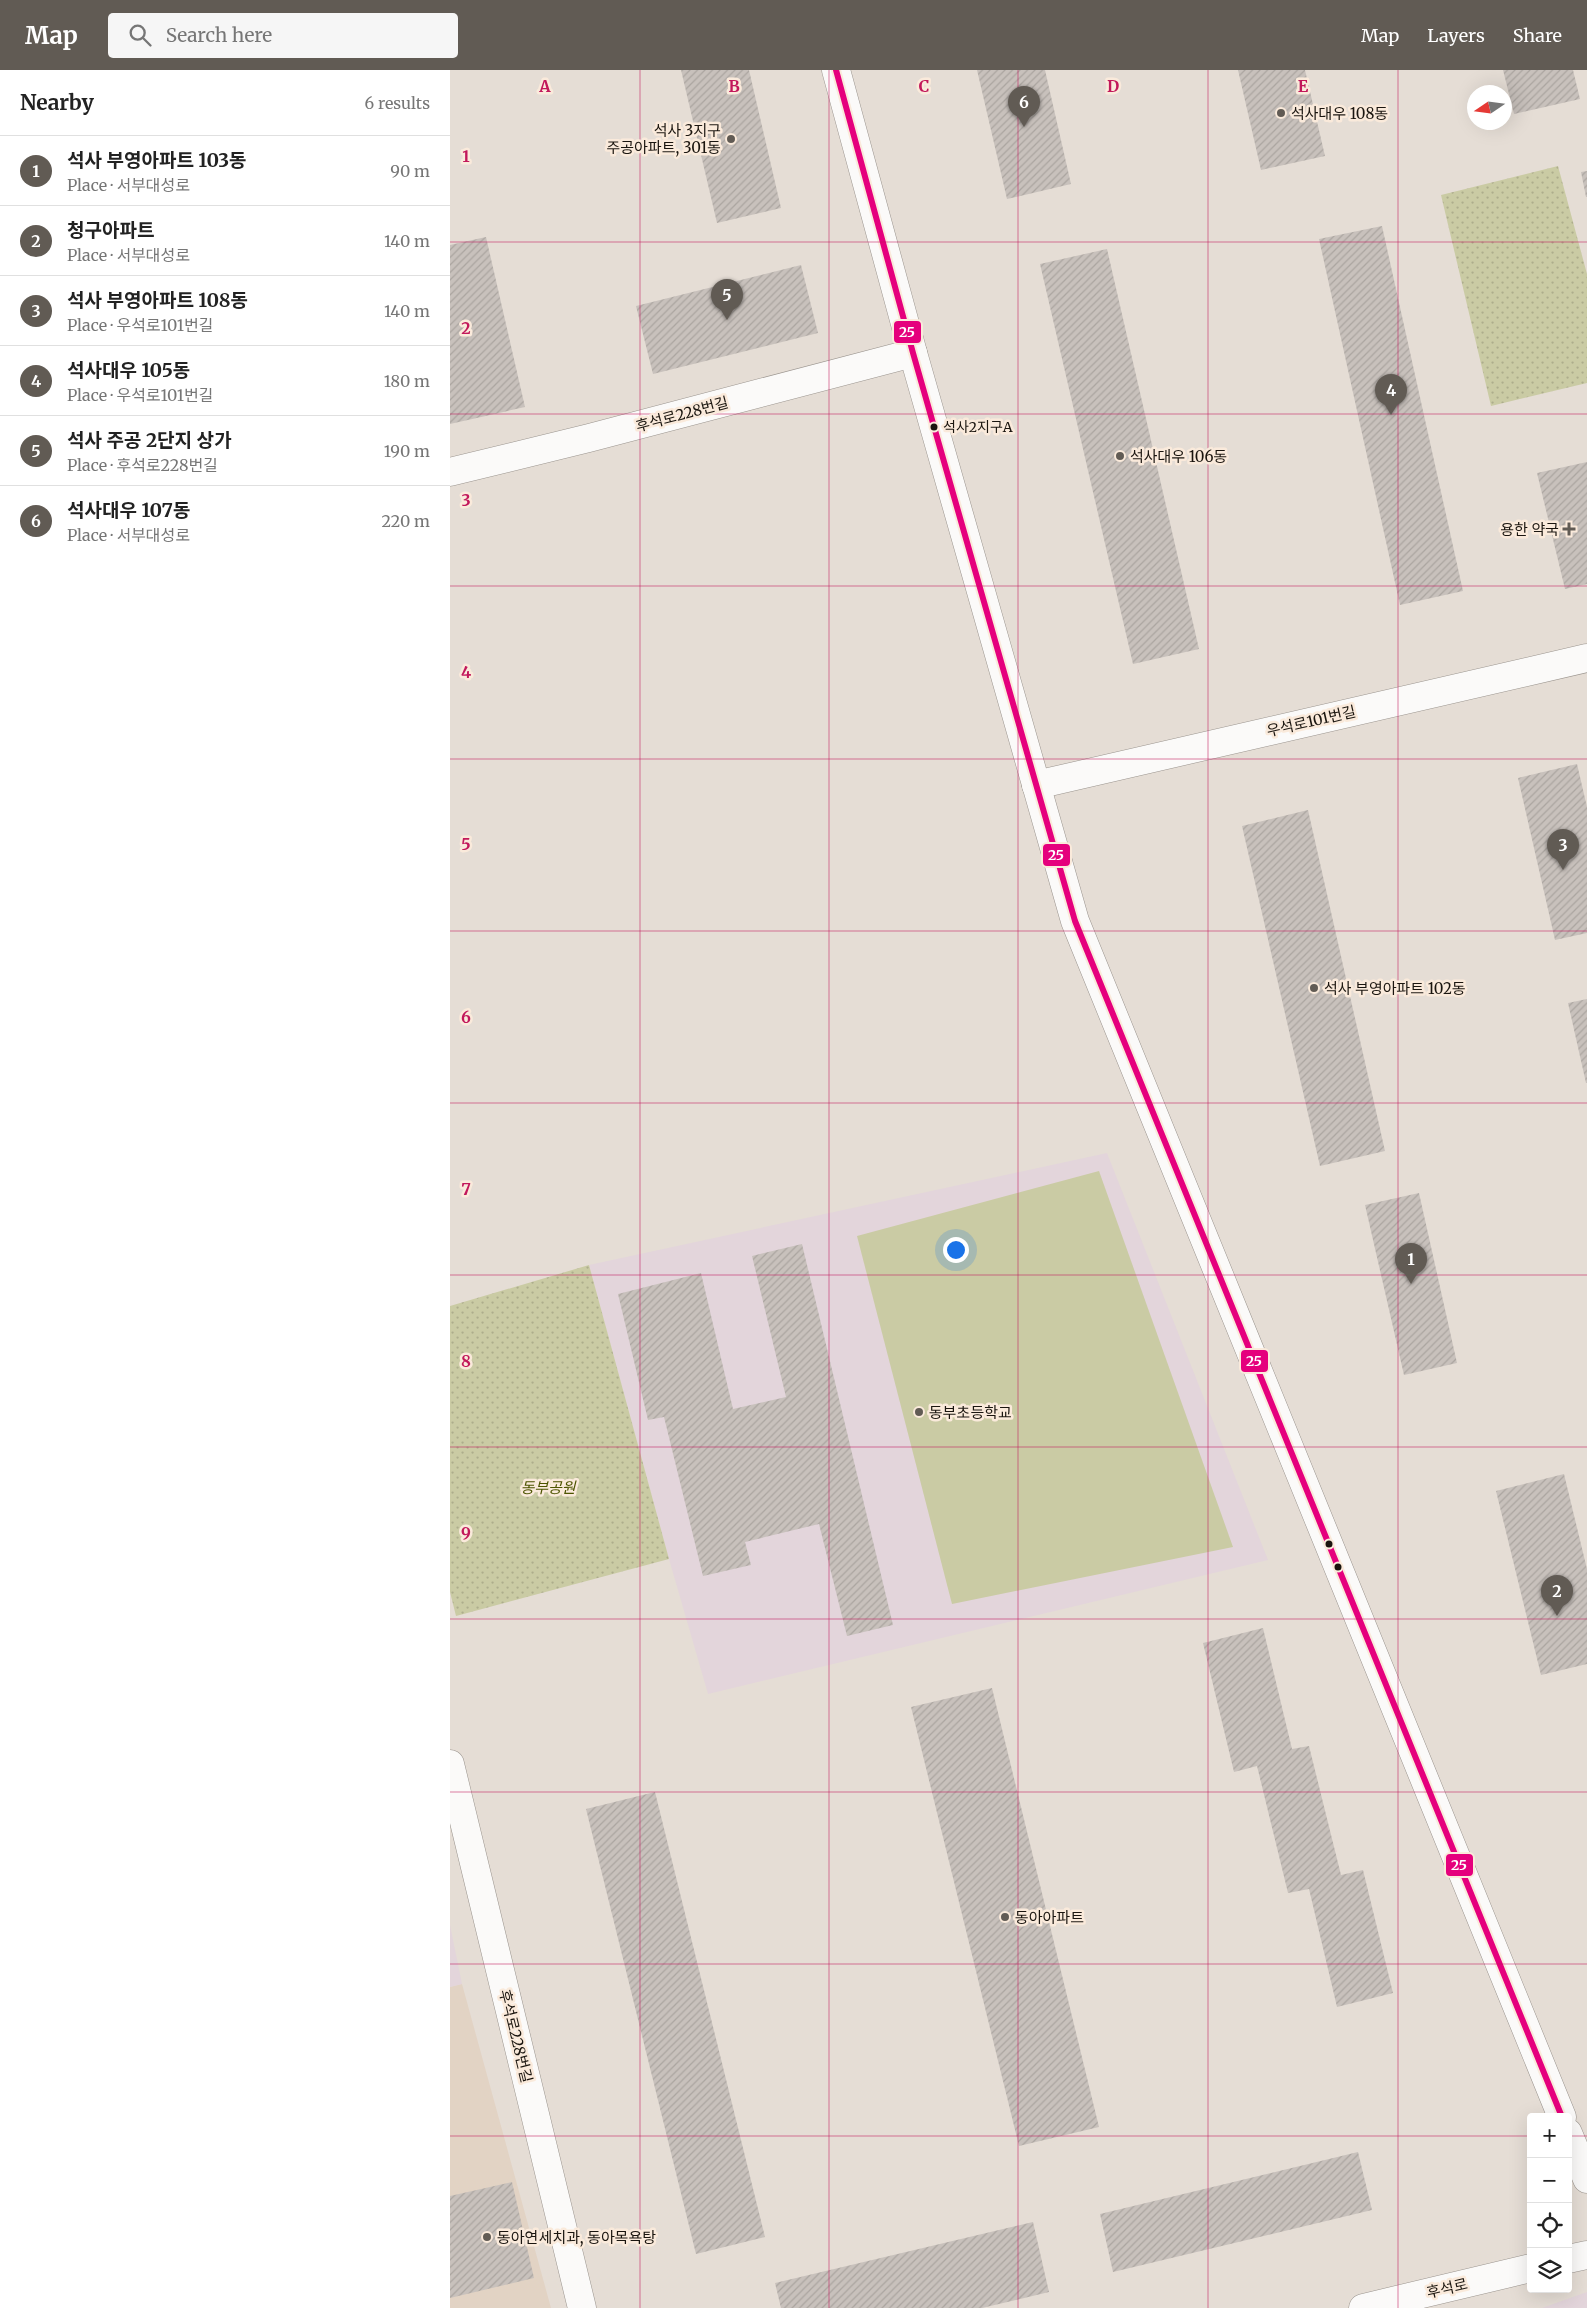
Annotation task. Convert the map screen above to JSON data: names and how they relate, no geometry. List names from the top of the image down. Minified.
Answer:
{"streets":{"street":["후석로228번길","우석로101번길","후석로"]},"parks":["동부공원"],"places":{"other":["석사대우 108동","석사 3지구 주공아파트, 301동","석사2지구A","석사대우 106동","석사 부영아파트 102동","동부초등학교","동아아파트","동아연세치과, 동아목욕탕"],"health":["용한 약국"]},"lines":["transit line 25"],"north":"left","page":{"header":"Map","search":"Search here","nav":["Map","Layers","Share"],"heading":["Nearby","6 results"],"pins":["6","5","4","3","1","2"],"list":[{"mark":"1","name":"석사 부영아파트 103동","note":"Place · 서부대성로","value":"90 m"},{"mark":"2","name":"청구아파트","note":"Place · 서부대성로","value":"140 m"},{"mark":"3","name":"석사 부영아파트 108동","note":"Place · 우석로101번길","value":"140 m"},{"mark":"4","name":"석사대우 105동","note":"Place · 우석로101번길","value":"180 m"},{"mark":"5","name":"석사 주공 2단지 상가","note":"Place · 후석로228번길","value":"190 m"},{"mark":"6","name":"석사대우 107동","note":"Place · 서부대성로","value":"220 m"}],"map_buttons":["+","−"]},"grid":{"columns":["A","B","C","D","E"],"rows":["1","2","3","4","5","6","7","8","9"]}}
